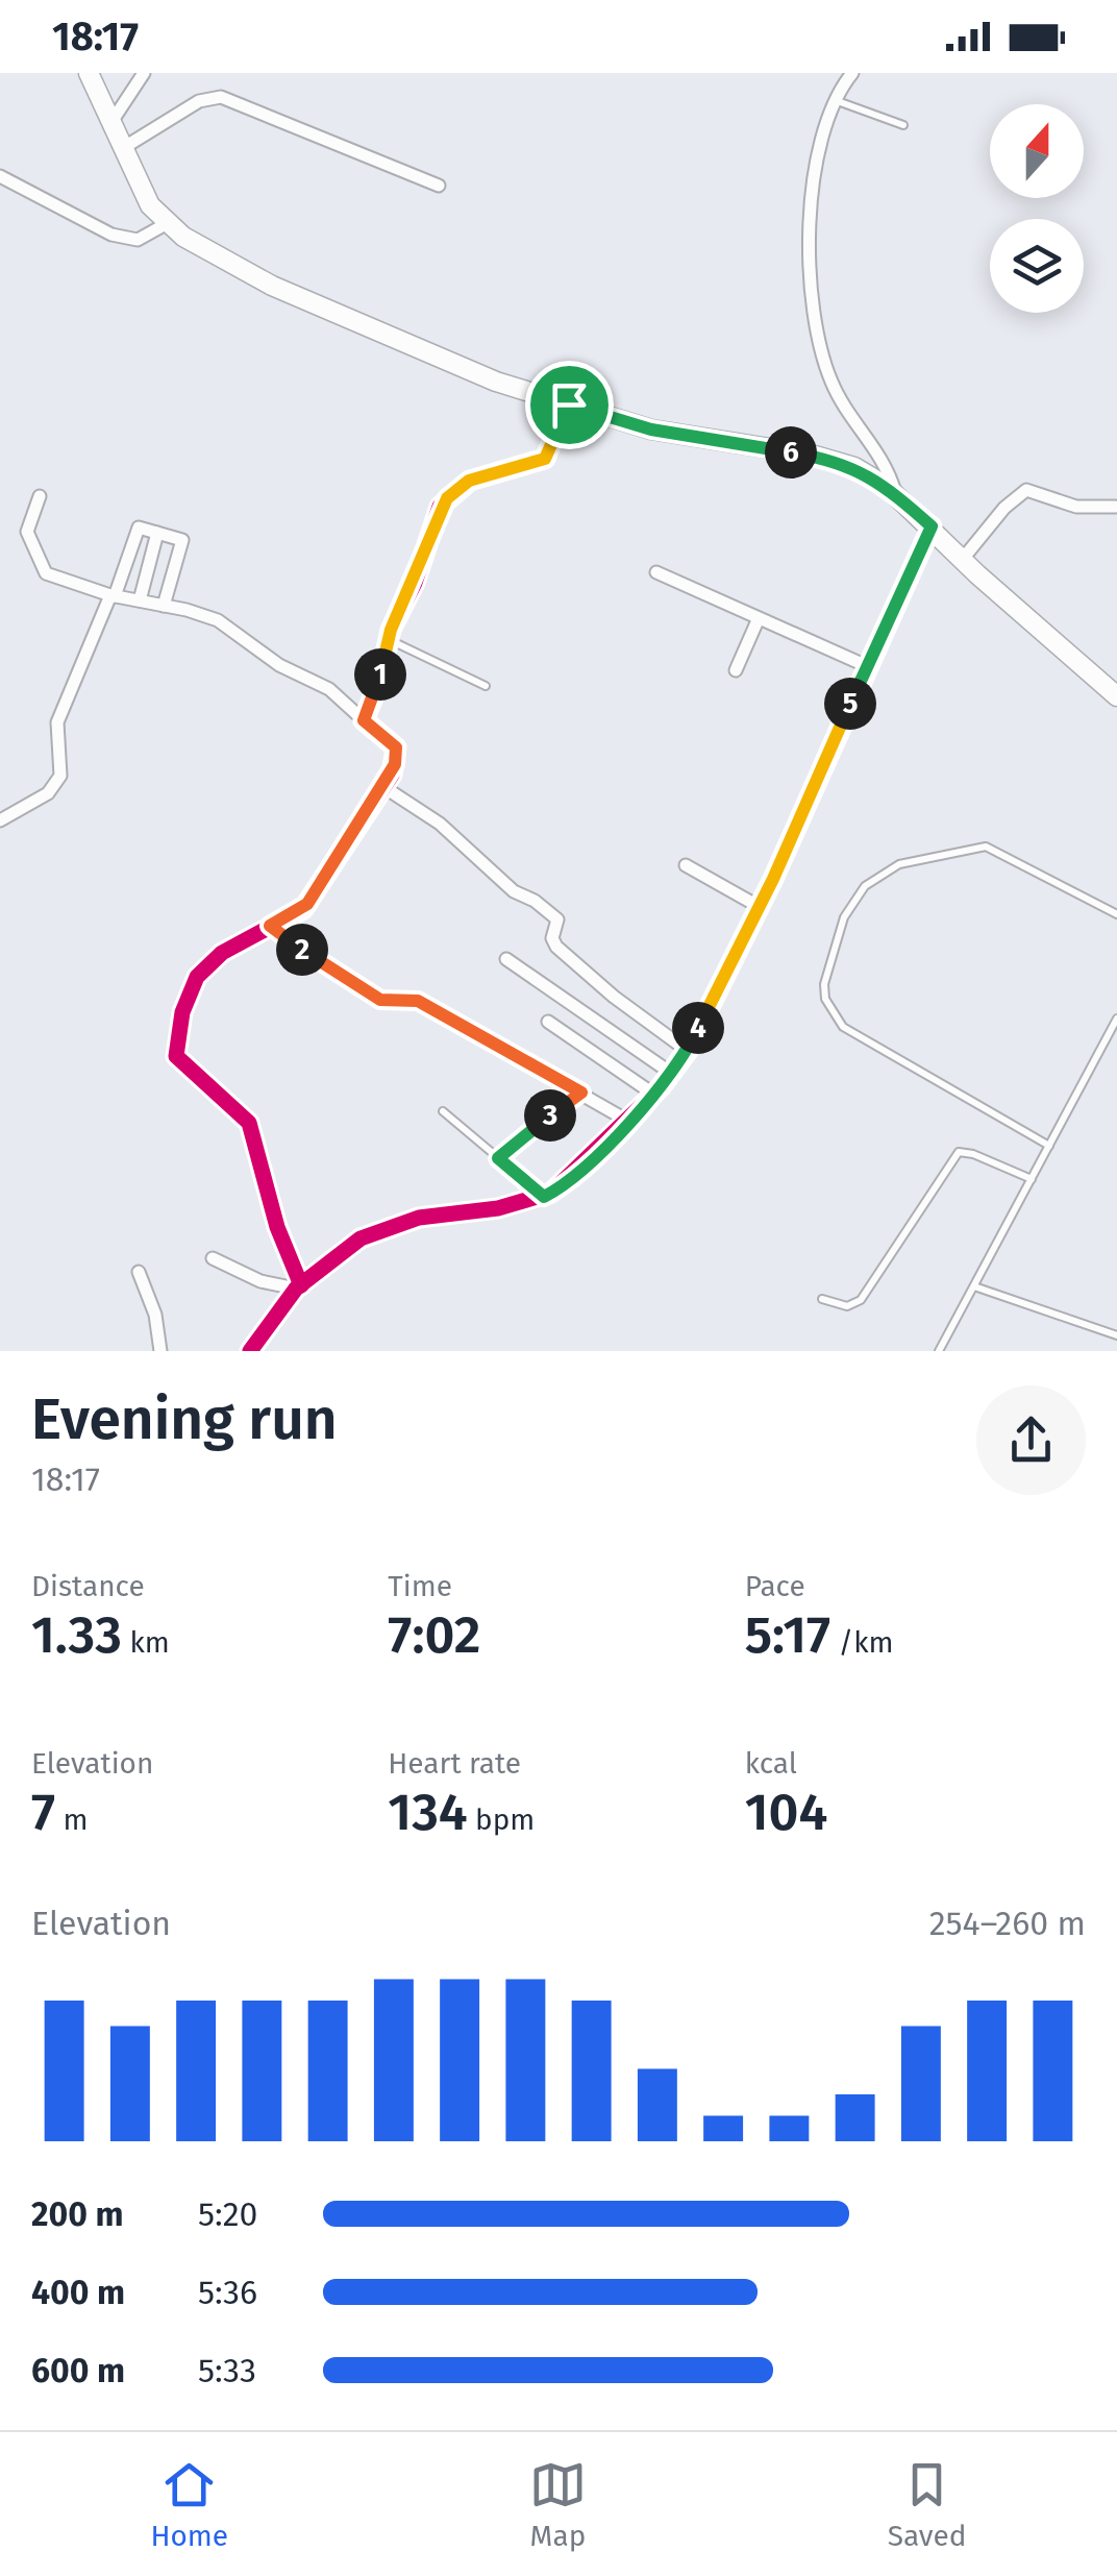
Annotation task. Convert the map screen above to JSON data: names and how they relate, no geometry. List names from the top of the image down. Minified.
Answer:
{"north":"top","page":{"status":"18:17","pins":["6","1","5","2","4","3"],"heading":["Evening run","18:17"],"stats":[["Distance","1.33 km"],["Time","7:02"],["Pace","5:17 /km"],["Elevation","7 m"],["Heart rate","134 bpm"],["kcal","104"]],"chart":["Elevation","254–260 m"],"list":[{"name":"200 m","note":"5:20"},{"name":"400 m","note":"5:36"},{"name":"600 m","note":"5:33"}],"tabs":["Home","Map","Saved"]}}
